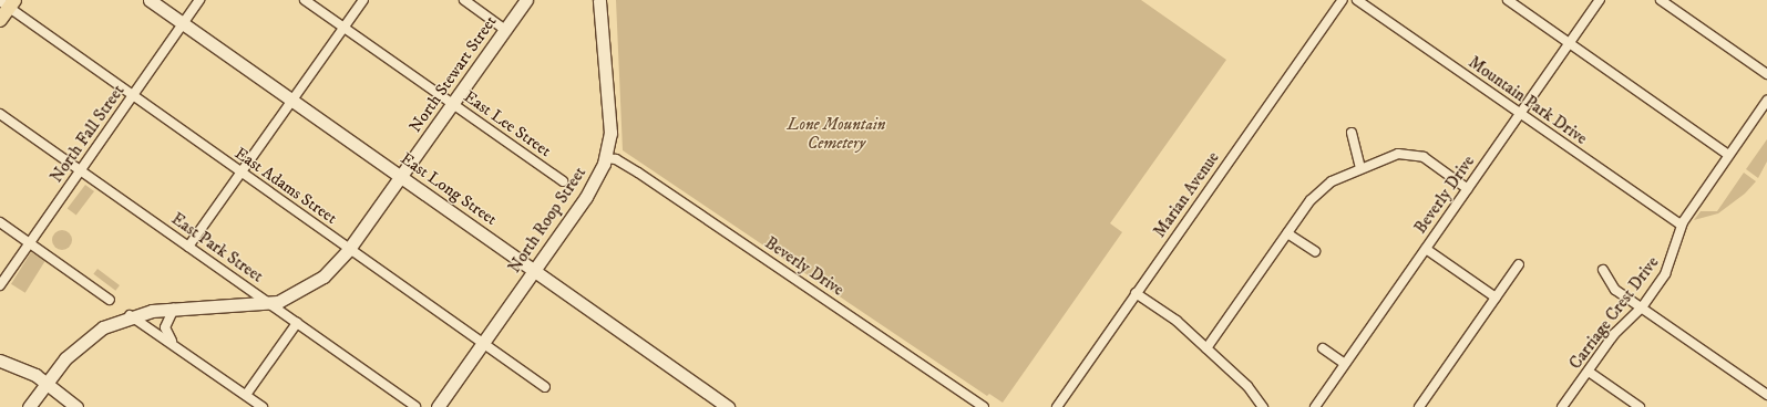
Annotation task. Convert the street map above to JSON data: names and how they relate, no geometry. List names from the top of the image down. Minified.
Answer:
{"streets":{"street":["North Stewart Street","Mountain Park Drive","East Lee Street","North Fall Street","East Adams Street","East Long Street","Marian Avenue","Beverly Drive","North Roop Street","East Park Street","Carriage Crest Drive"]},"crossings":[["North Stewart Street","East Lee Street"],["North Stewart Street","East Adams Street"],["North Stewart Street","East Long Street"],["North Stewart Street","East Park Street"],["Mountain Park Drive","Beverly Drive"],["Mountain Park Drive","Carriage Crest Drive"],["North Fall Street","East Adams Street"],["North Fall Street","East Long Street"],["North Fall Street","East Park Street"],["East Adams Street","North Roop Street"],["East Long Street","North Roop Street"],["Beverly Drive","North Roop Street"]],"parks":["Lone Mountain Cemetery"]}
